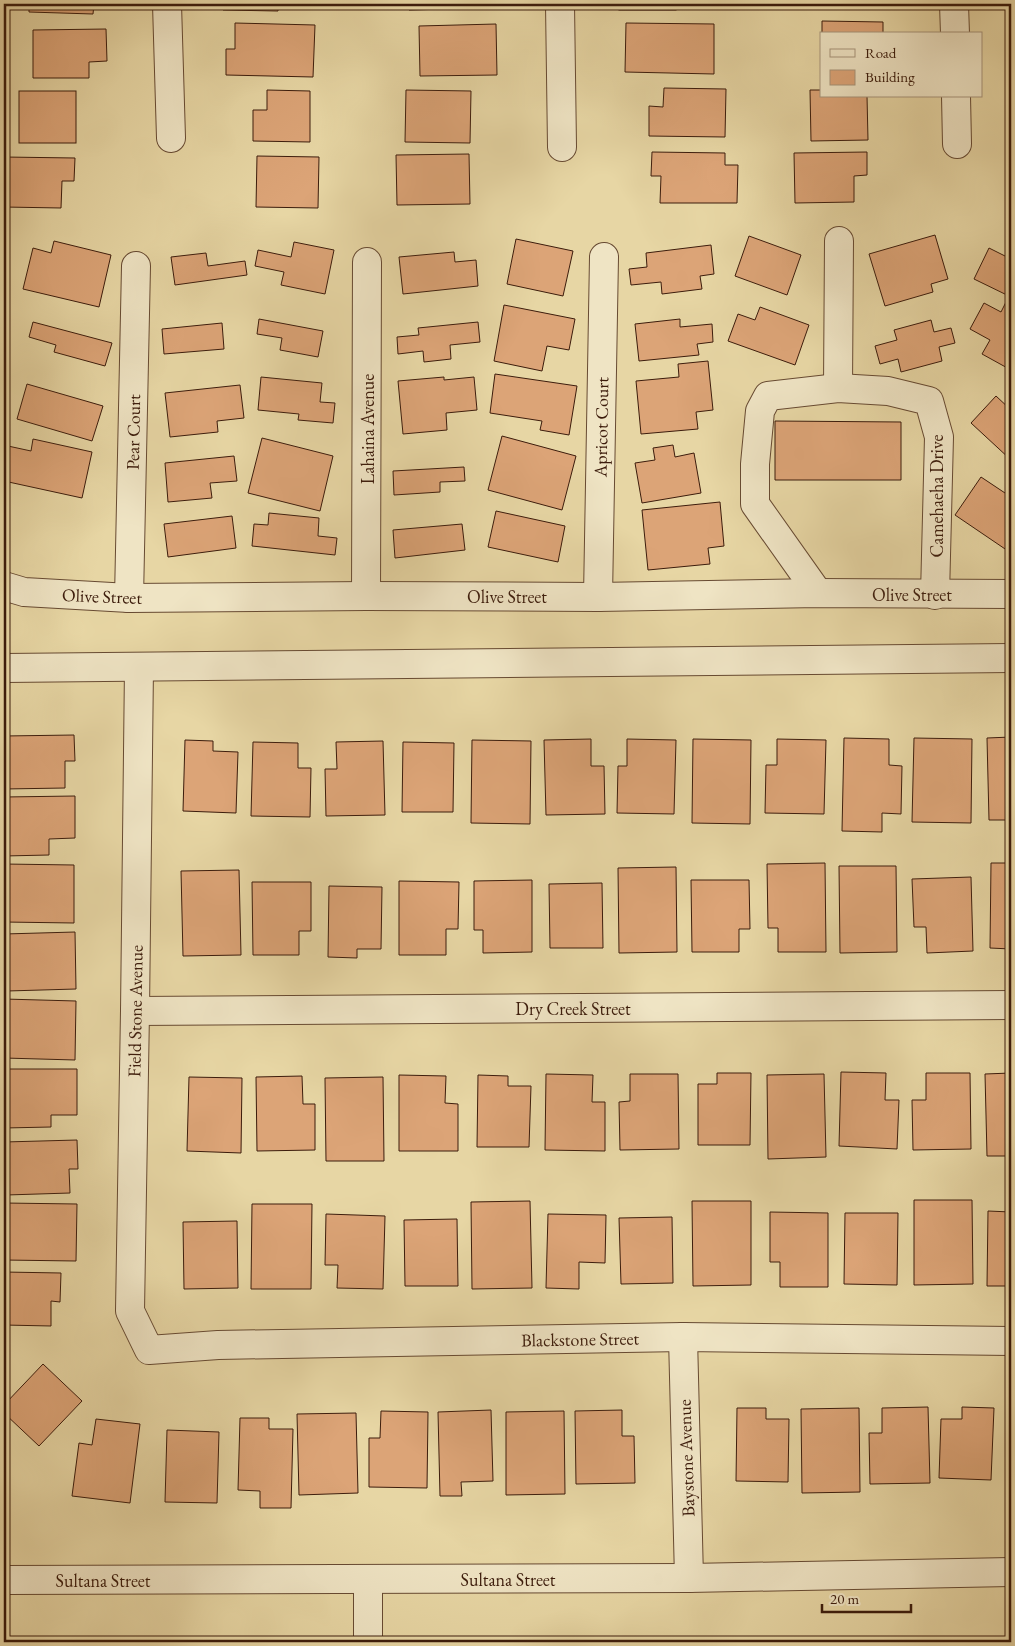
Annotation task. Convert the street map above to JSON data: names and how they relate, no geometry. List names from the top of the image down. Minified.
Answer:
{"streets":{"street":["Apricot Court","Lahaina Avenue","Pear Court","Camehaeha Drive","Olive Street","Dry Creek Street","Field Stone Avenue","Blackstone Street","Baystone Avenue","Sultana Street"]},"crossings":[["Apricot Court","Olive Street"],["Lahaina Avenue","Olive Street"],["Pear Court","Olive Street"],["Camehaeha Drive","Olive Street"],["Dry Creek Street","Field Stone Avenue"],["Field Stone Avenue","Blackstone Street"],["Blackstone Street","Baystone Avenue"],["Baystone Avenue","Sultana Street"]],"legend":["Road","Building"],"scale_bar":"20 m"}
